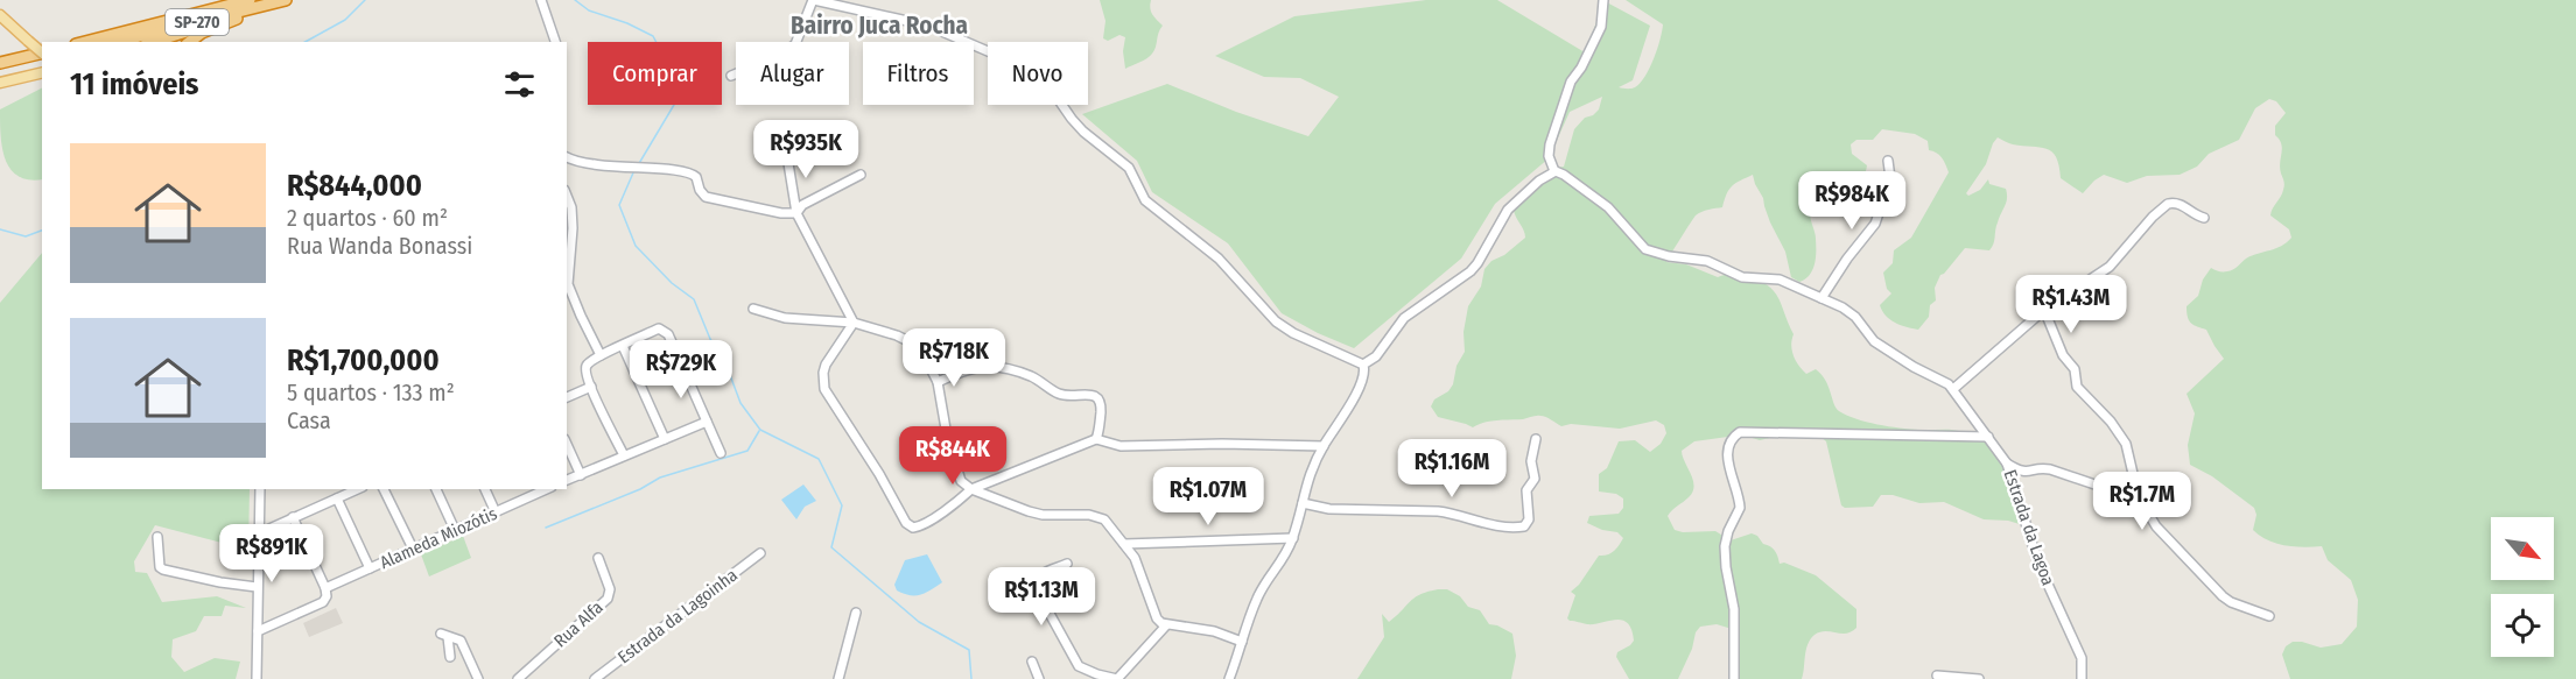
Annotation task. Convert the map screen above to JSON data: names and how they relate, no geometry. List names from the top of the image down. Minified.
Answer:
{"streets":{"highway":["SP-270"],"street":["Estrada da Lagoa","Alameda Miozótis","Estrada da Lagoinha","Rua Alfa"]},"districts":["Bairro Juca Rocha"],"north":"bottom right","page":{"chip":["Comprar","Alugar","Filtros","Novo"],"heading":"11 imóveis","price":["R$935K","R$984K","R$1.43M","R$718K","R$729K","R$844K","R$1.16M","R$1.07M","R$1.7M","R$891K","R$1.13M"],"list":[{"name":"R$844,000","note":"2 quartos · 60 m² · Rua Wanda Bonassi"},{"name":"R$1,700,000","note":"5 quartos · 133 m² · Casa"}]}}
